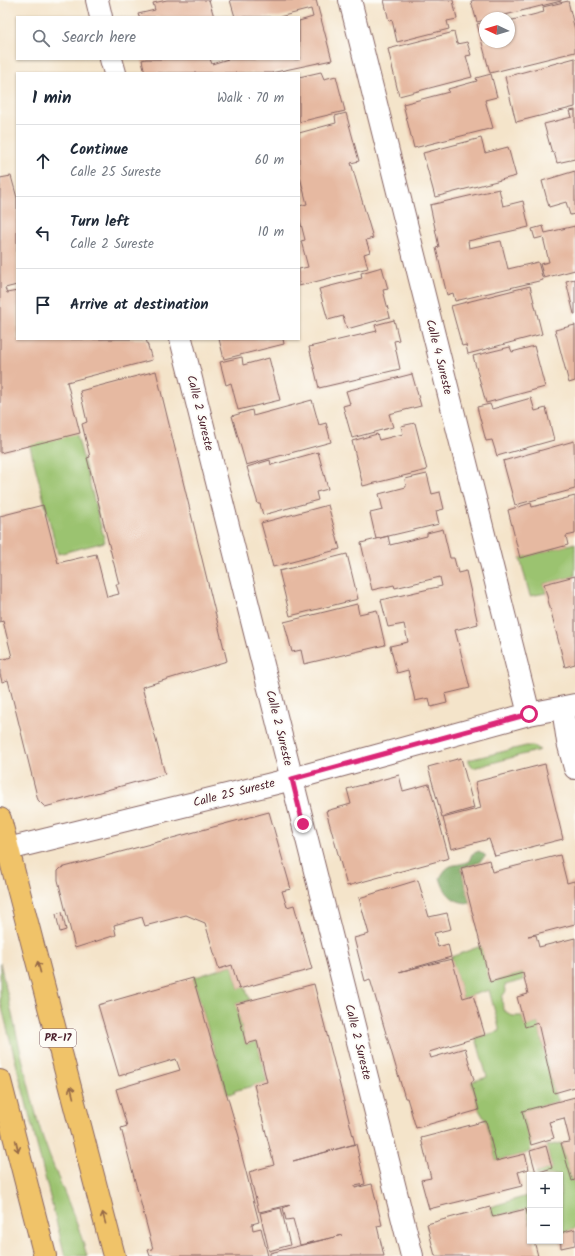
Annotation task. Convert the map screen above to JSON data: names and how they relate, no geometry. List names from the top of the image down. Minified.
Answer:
{"streets":{"main road":["PR-17"],"street":["Calle 4 Sureste","Calle 2 Sureste","Calle 25 Sureste"]},"crossings":[["Calle 4 Sureste","Calle 25 Sureste"],["Calle 2 Sureste","Calle 25 Sureste"],["Calle 25 Sureste","PR-17"]],"north":"left","page":{"search":"Search here","heading":["1 min","Walk · 70 m"],"list":[["Continue","Calle 25 Sureste","60 m"],["Turn left","Calle 2 Sureste","10 m"],"Arrive at destination"],"map_buttons":["+","−"]}}
